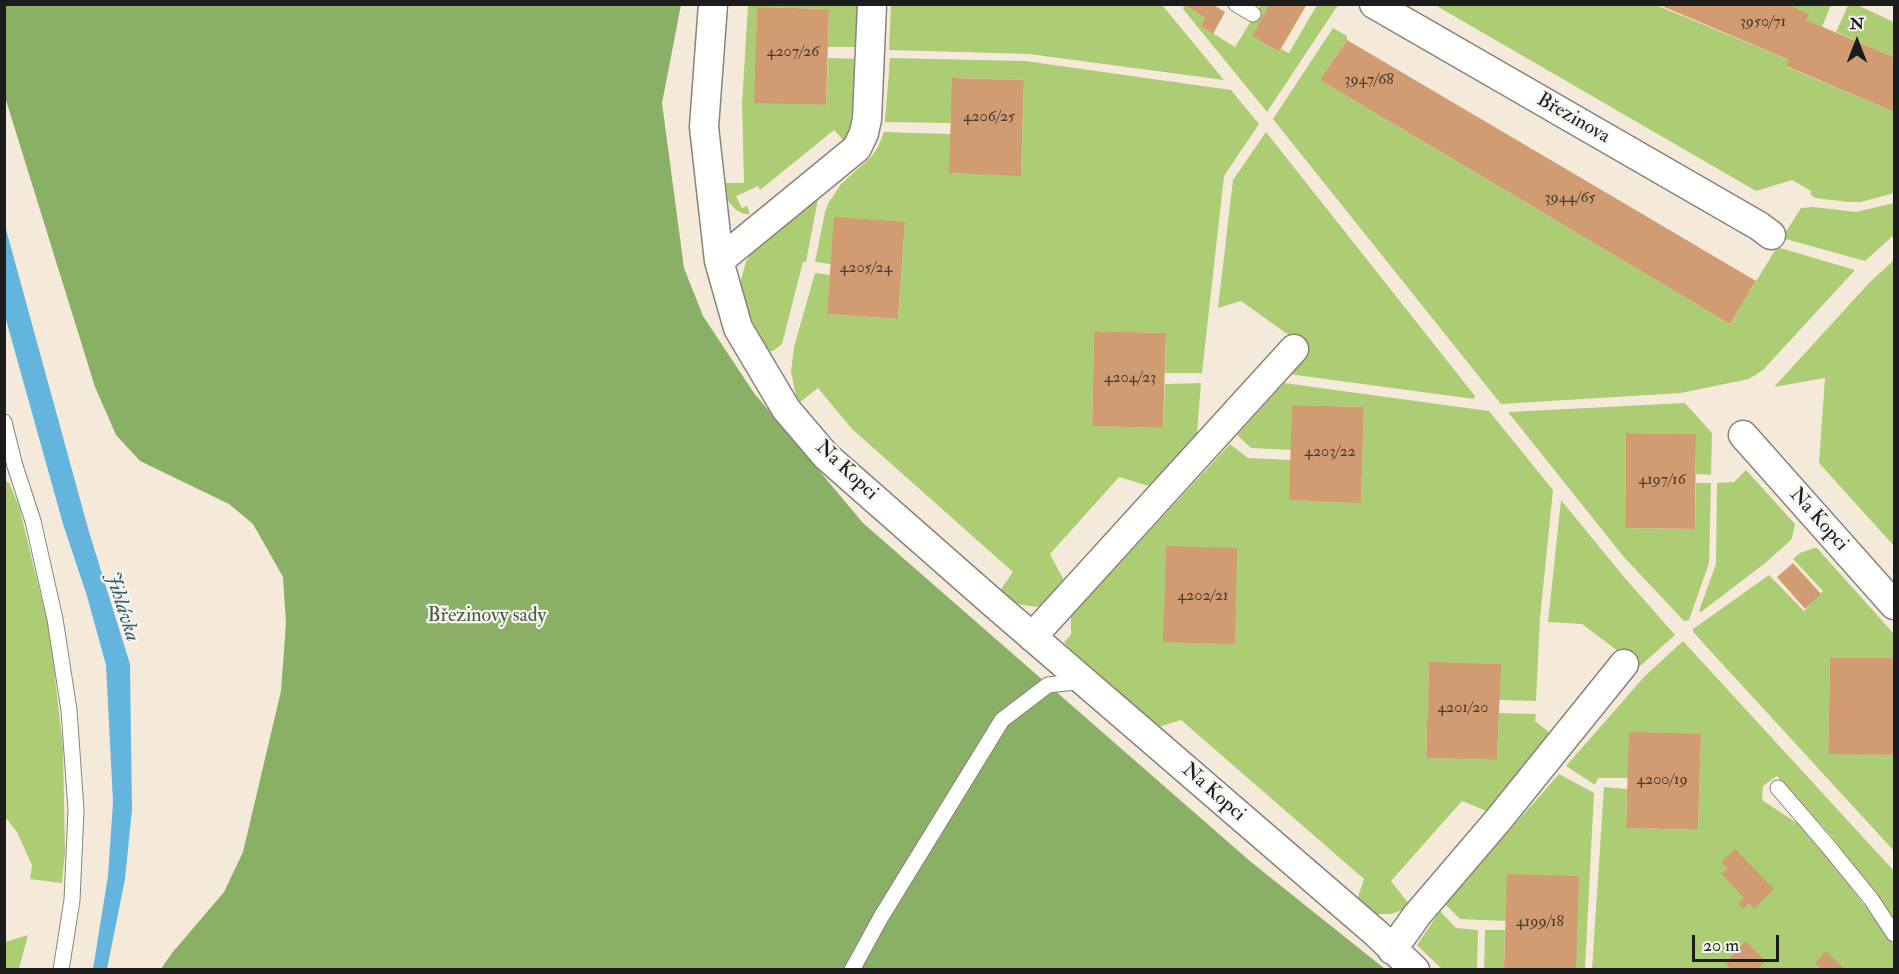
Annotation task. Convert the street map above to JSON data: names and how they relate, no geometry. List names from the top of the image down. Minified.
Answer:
{"streets":{"street":["Březinova","Na Kopci"]},"water":["Jihlávka"],"parks":["Březinovy sady"],"house_numbers":["3950/71","4207/26","3947/68","4206/25","3944/65","4205/24","4204/23","4203/22","4197/16","4202/21","4201/20","4200/19","4199/18"],"scale_bar":"20 m","north":"top"}
